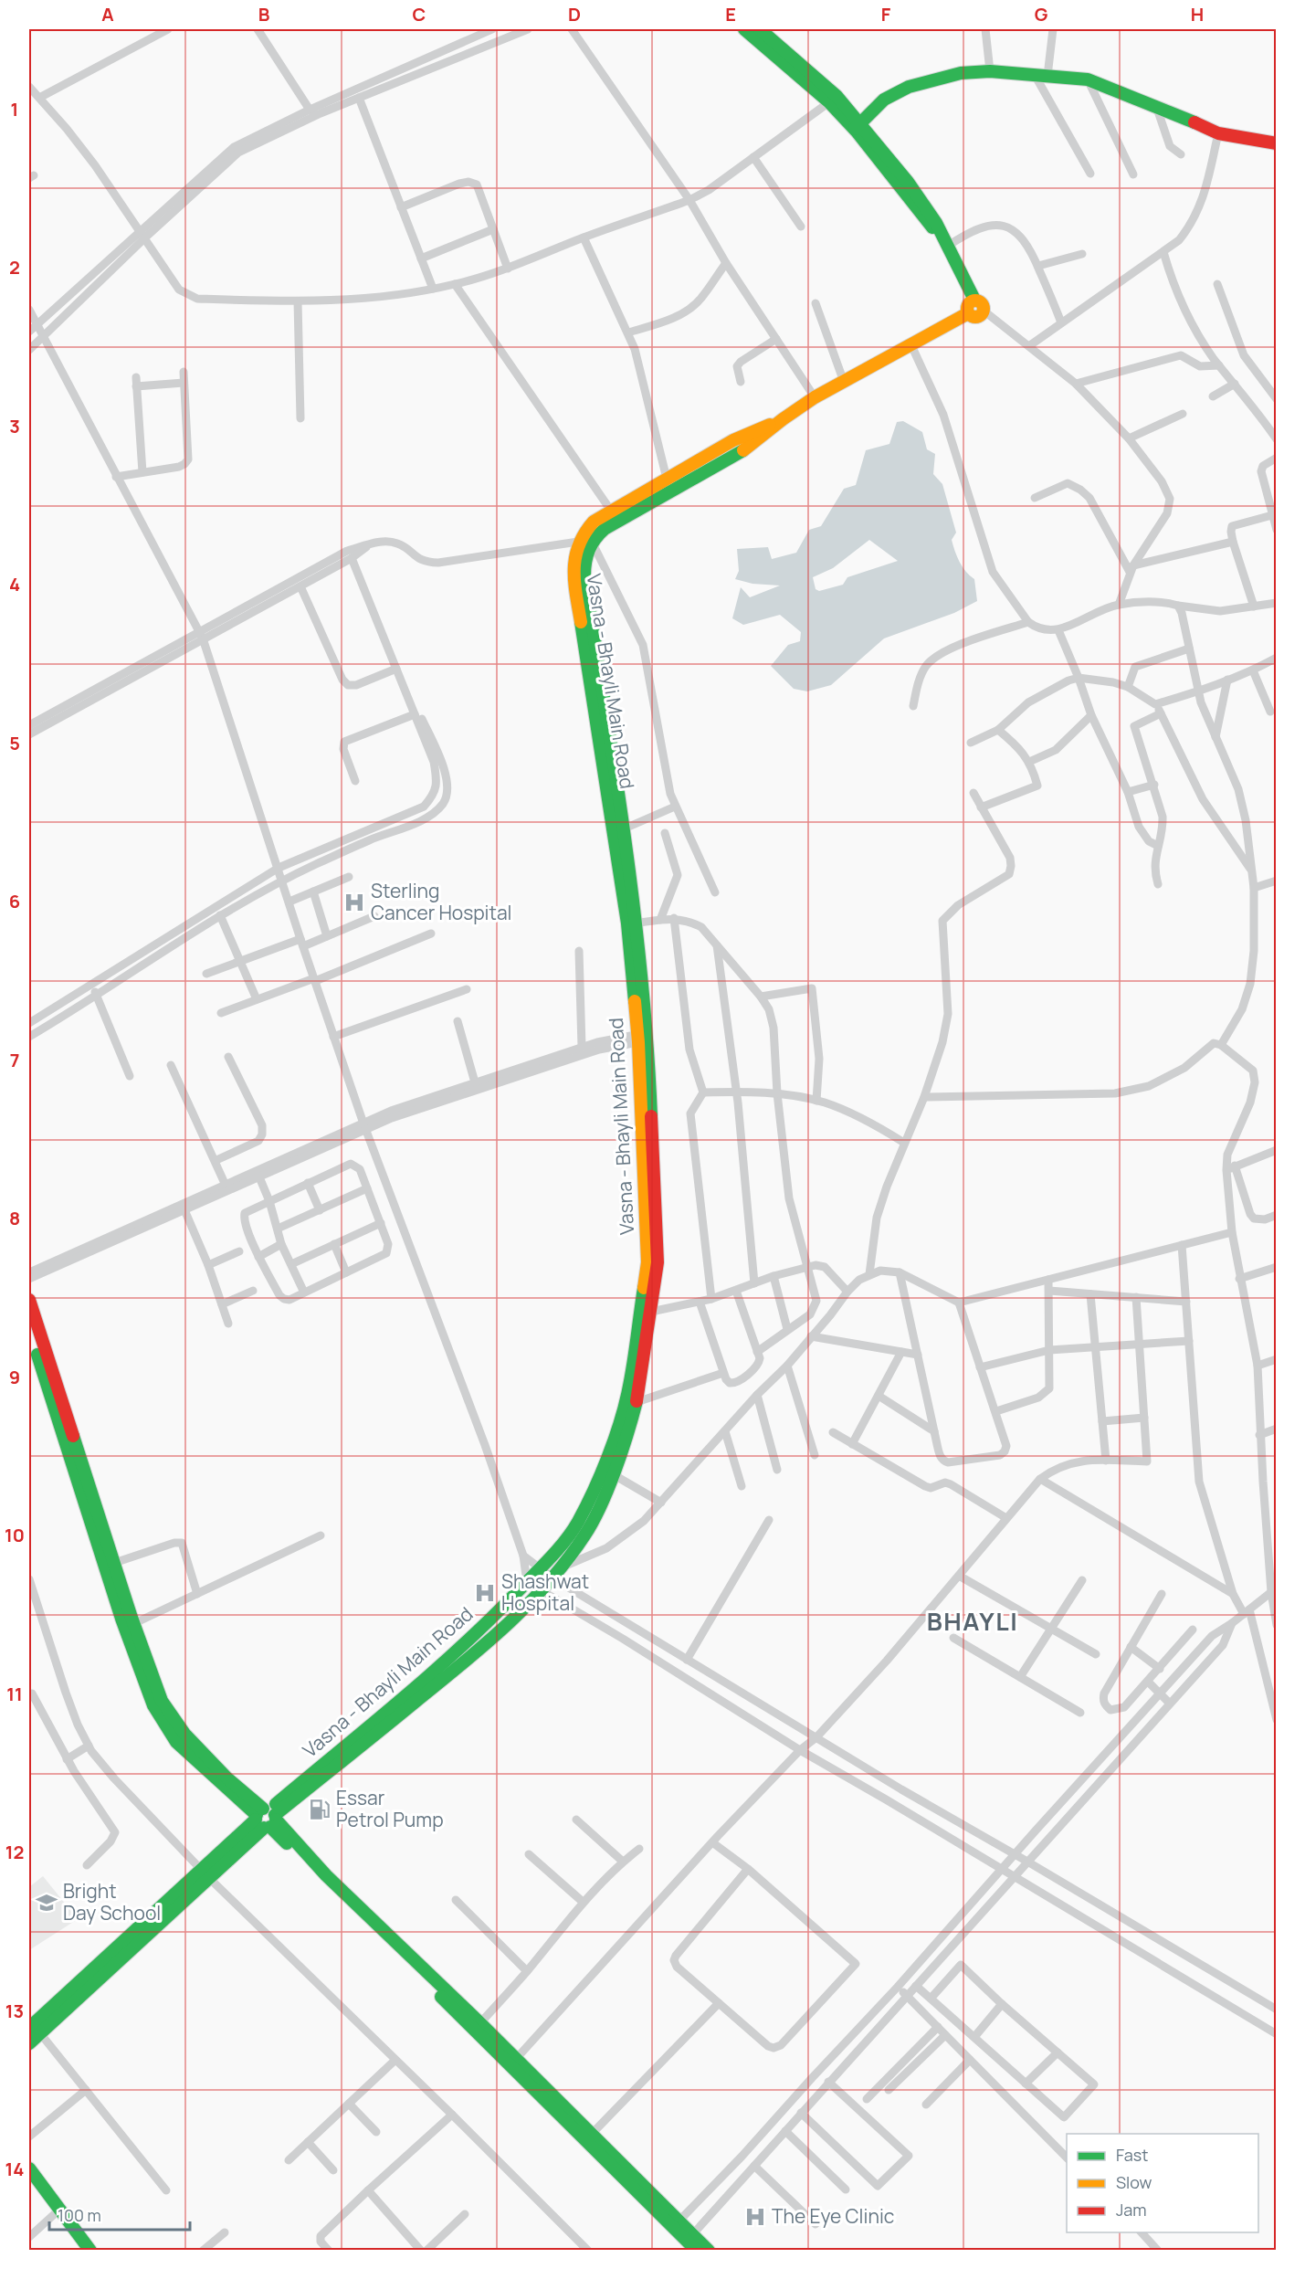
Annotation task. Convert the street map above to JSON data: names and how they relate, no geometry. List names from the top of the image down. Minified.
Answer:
{"streets":{"main road":["Vasna - Bhayli Main Road"]},"districts":["BHAYLI"],"places":{"hospital":["Sterling Cancer Hospital","Shashwat Hospital","The Eye Clinic"],"fuel station":["Essar Petrol Pump"],"school or university":["Bright Day School"]},"legend":["Fast","Slow","Jam"],"scale_bar":"100 m","grid":{"columns":["A","B","C","D","E","F","G","H"],"rows":["1","2","3","4","5","6","7","8","9","10","11","12","13","14"]}}
